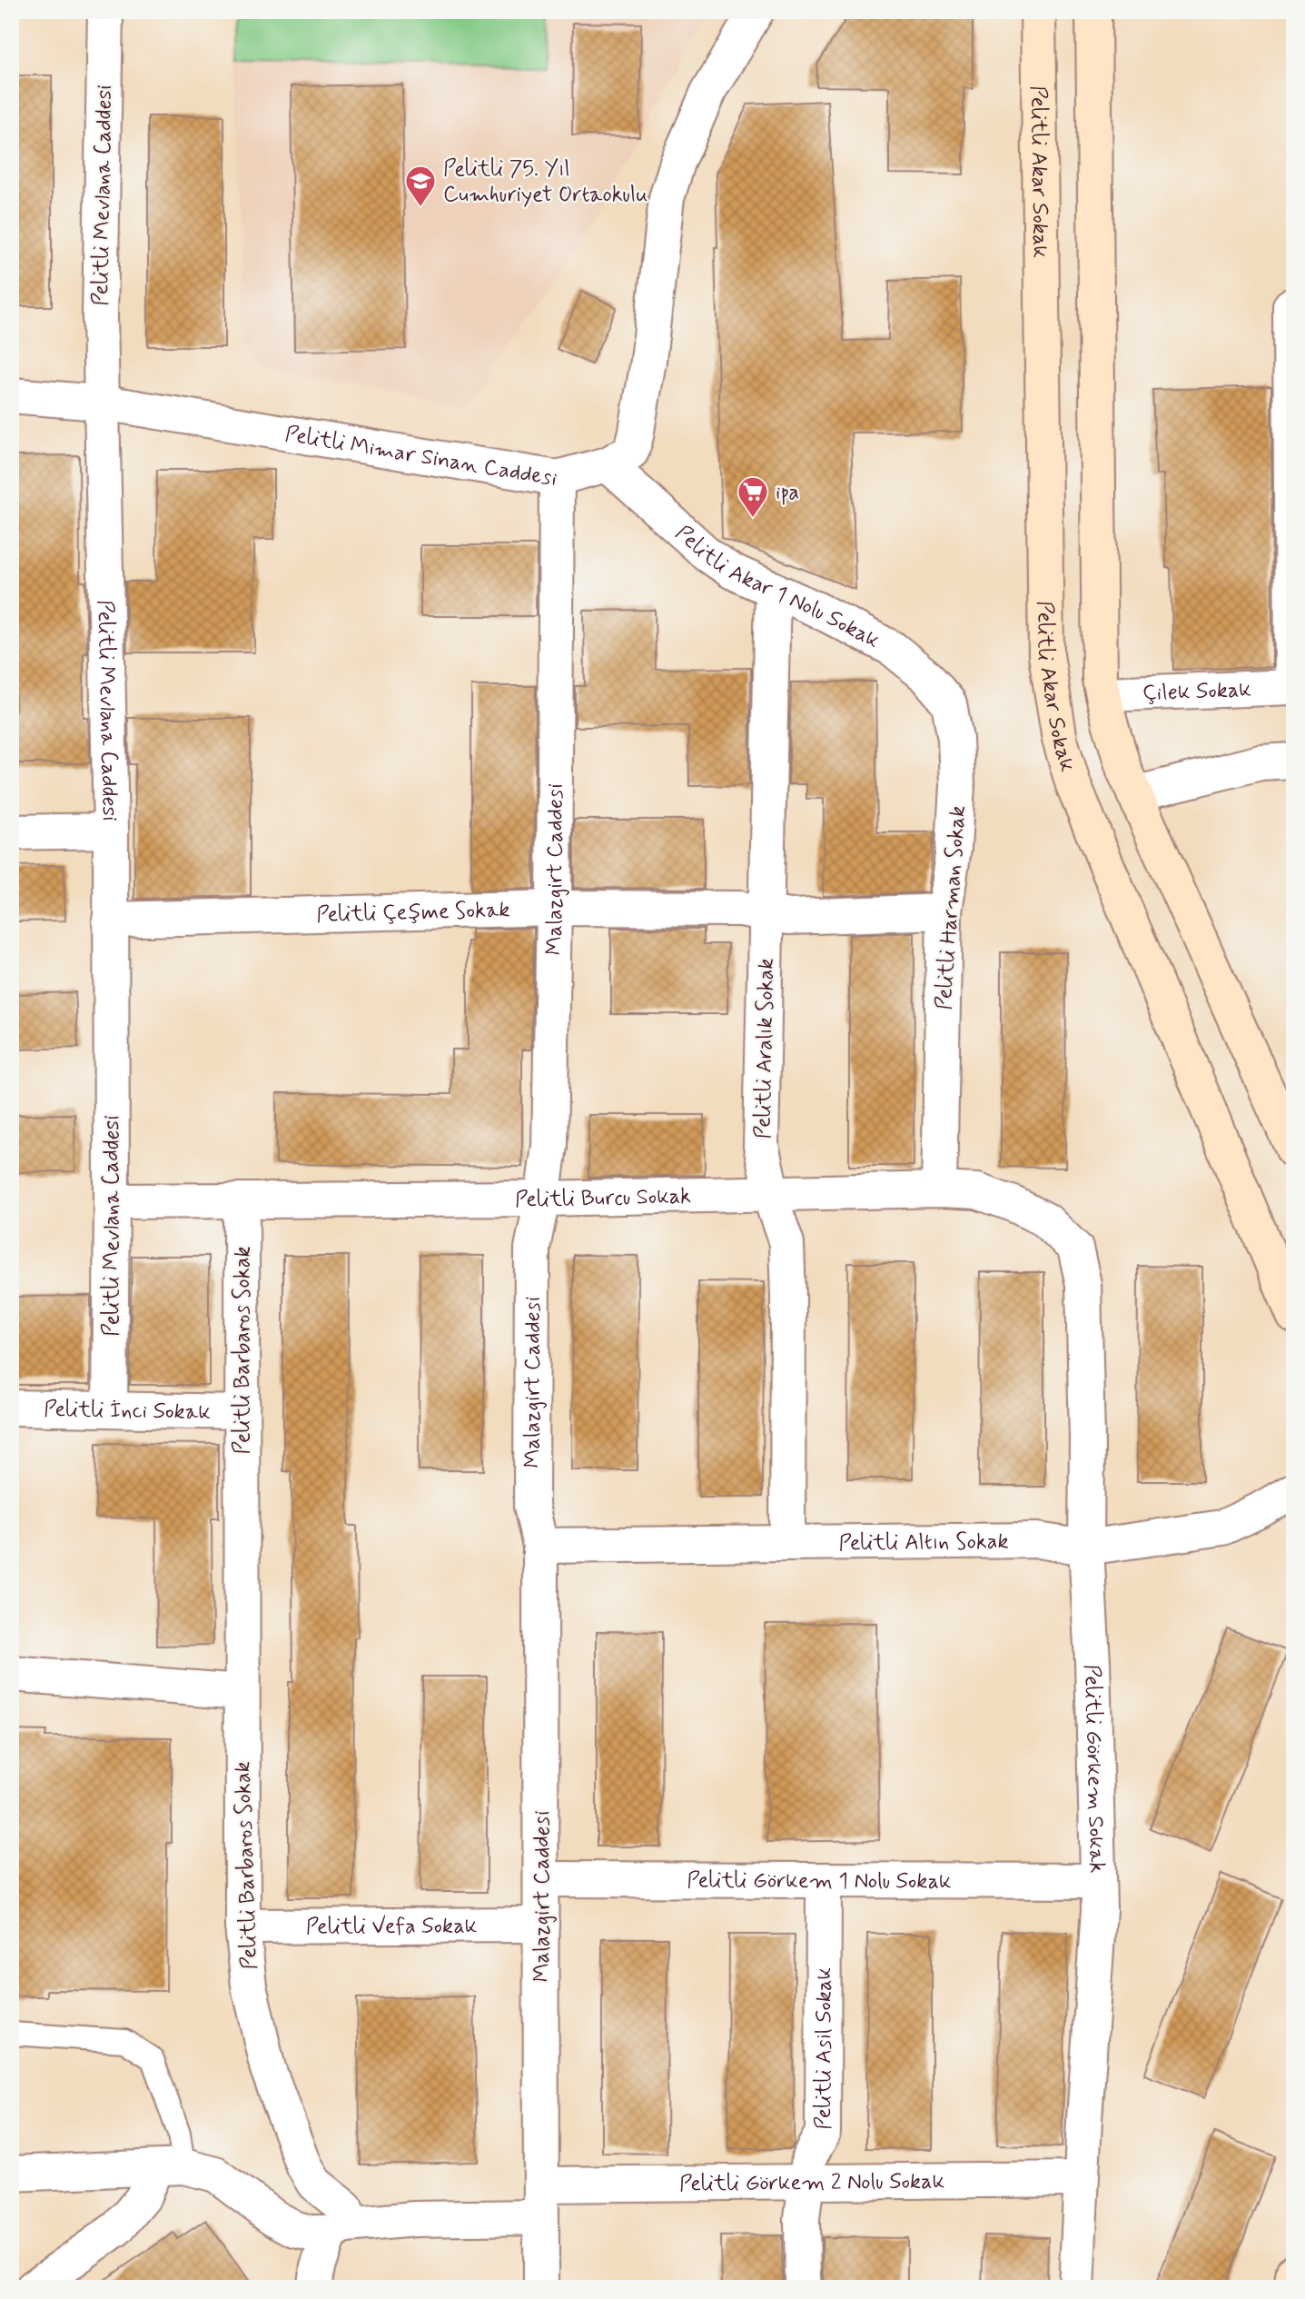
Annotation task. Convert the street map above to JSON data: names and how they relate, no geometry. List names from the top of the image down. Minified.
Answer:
{"streets":{"main road":["Pelitli Akar Sokak"],"street":["Pelitli Mevlana Caddesi","Pelitli Mimar Sinan Caddesi","Pelitli Akar 1 Nolu Sokak","Çilek Sokak","Malazgirt Caddesi","Pelitli Harman Sokak","Pelitli Çeşme Sokak","Pelitli Aralık Sokak","Pelitli Burcu Sokak","Pelitli Barbaros Sokak","Pelitli İnci Sokak","Pelitli Altın Sokak","Pelitli Görkem Sokak","Pelitli Görkem 1 Nolu Sokak","Pelitli Vefa Sokak","Pelitli Asil Sokak","Pelitli Görkem 2 Nolu Sokak"]},"crossings":[["Pelitli Akar Sokak","Çilek Sokak"],["Pelitli Mevlana Caddesi","Pelitli Mimar Sinan Caddesi"],["Pelitli Mevlana Caddesi","Pelitli Çeşme Sokak"],["Pelitli Mevlana Caddesi","Pelitli Burcu Sokak"],["Pelitli Mevlana Caddesi","Pelitli İnci Sokak"],["Pelitli Mimar Sinan Caddesi","Pelitli Akar 1 Nolu Sokak"],["Pelitli Mimar Sinan Caddesi","Malazgirt Caddesi"],["Pelitli Akar 1 Nolu Sokak","Pelitli Harman Sokak"],["Pelitli Akar 1 Nolu Sokak","Pelitli Aralık Sokak"],["Malazgirt Caddesi","Pelitli Çeşme Sokak"],["Malazgirt Caddesi","Pelitli Burcu Sokak"],["Malazgirt Caddesi","Pelitli Altın Sokak"],["Malazgirt Caddesi","Pelitli Görkem 1 Nolu Sokak"],["Malazgirt Caddesi","Pelitli Vefa Sokak"],["Malazgirt Caddesi","Pelitli Görkem 2 Nolu Sokak"],["Pelitli Harman Sokak","Pelitli Çeşme Sokak"],["Pelitli Harman Sokak","Pelitli Burcu Sokak"],["Pelitli Çeşme Sokak","Pelitli Aralık Sokak"],["Pelitli Aralık Sokak","Pelitli Burcu Sokak"],["Pelitli Aralık Sokak","Pelitli Altın Sokak"],["Pelitli Burcu Sokak","Pelitli Barbaros Sokak"],["Pelitli Burcu Sokak","Pelitli Görkem Sokak"],["Pelitli Barbaros Sokak","Pelitli İnci Sokak"],["Pelitli Barbaros Sokak","Pelitli Vefa Sokak"],["Pelitli Barbaros Sokak","Pelitli Görkem 2 Nolu Sokak"],["Pelitli Altın Sokak","Pelitli Görkem Sokak"],["Pelitli Görkem Sokak","Pelitli Görkem 1 Nolu Sokak"],["Pelitli Görkem Sokak","Pelitli Görkem 2 Nolu Sokak"],["Pelitli Görkem 1 Nolu Sokak","Pelitli Asil Sokak"],["Pelitli Asil Sokak","Pelitli Görkem 2 Nolu Sokak"]],"places":{"school or university":["Pelitli 75. Yıl Cumhuriyet Ortaokulu"],"supermarket":["ipa"]}}
